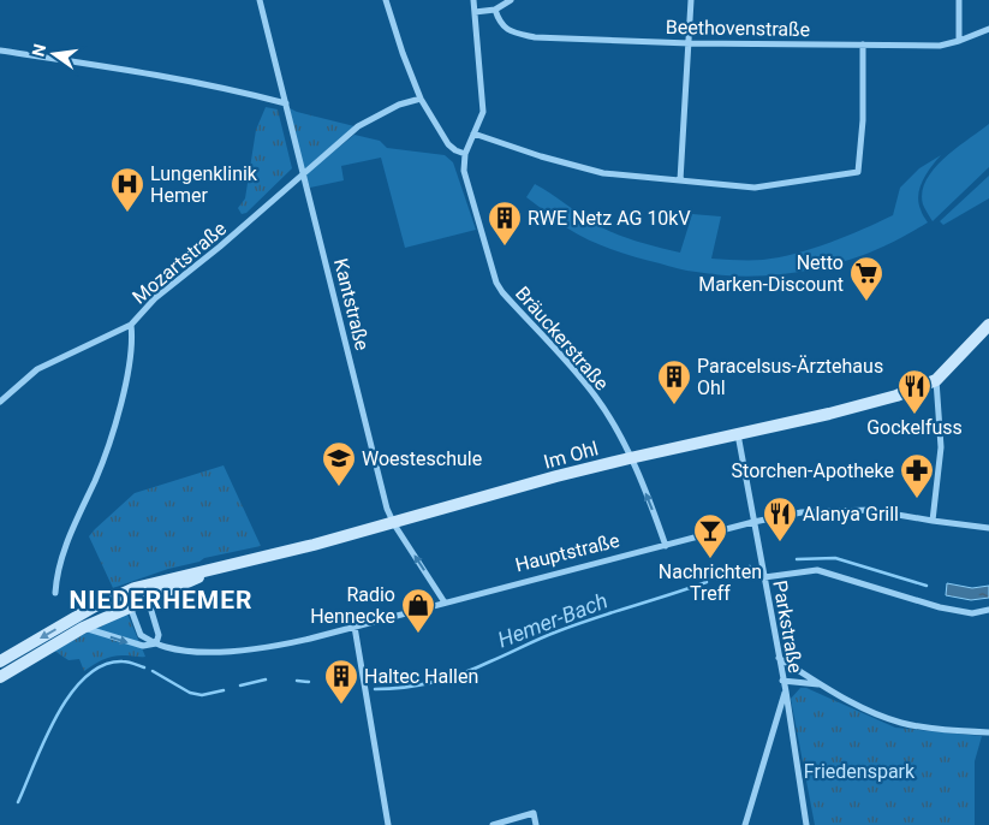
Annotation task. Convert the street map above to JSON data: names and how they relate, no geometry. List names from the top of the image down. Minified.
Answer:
{"streets":{"main road":["Im Ohl"],"street":["Beethovenstraße","Mozartstraße","Kantstraße","Bräuckerstraße","Hauptstraße","Parkstraße"]},"crossings":[["Mozartstraße","Kantstraße"],["Kantstraße","Im Ohl"],["Kantstraße","Hauptstraße"],["Bräuckerstraße","Im Ohl"],["Bräuckerstraße","Hauptstraße"],["Im Ohl","Parkstraße"],["Hauptstraße","Parkstraße"]],"districts":["NIEDERHEMER"],"water":["Hemer-Bach"],"parks":["Friedenspark"],"places":{"hospital":["Lungenklinik Hemer"],"building":["RWE Netz AG 10kV","Paracelsus-Ärztehaus Ohl","Haltec Hallen"],"supermarket":["Netto Marken-Discount"],"restaurant":["Gockelfuss","Alanya Grill"],"school or university":["Woesteschule"],"pharmacy":["Storchen-Apotheke"],"bar":["Nachrichten Treff"],"shop":["Radio Hennecke"]},"north":"left"}
